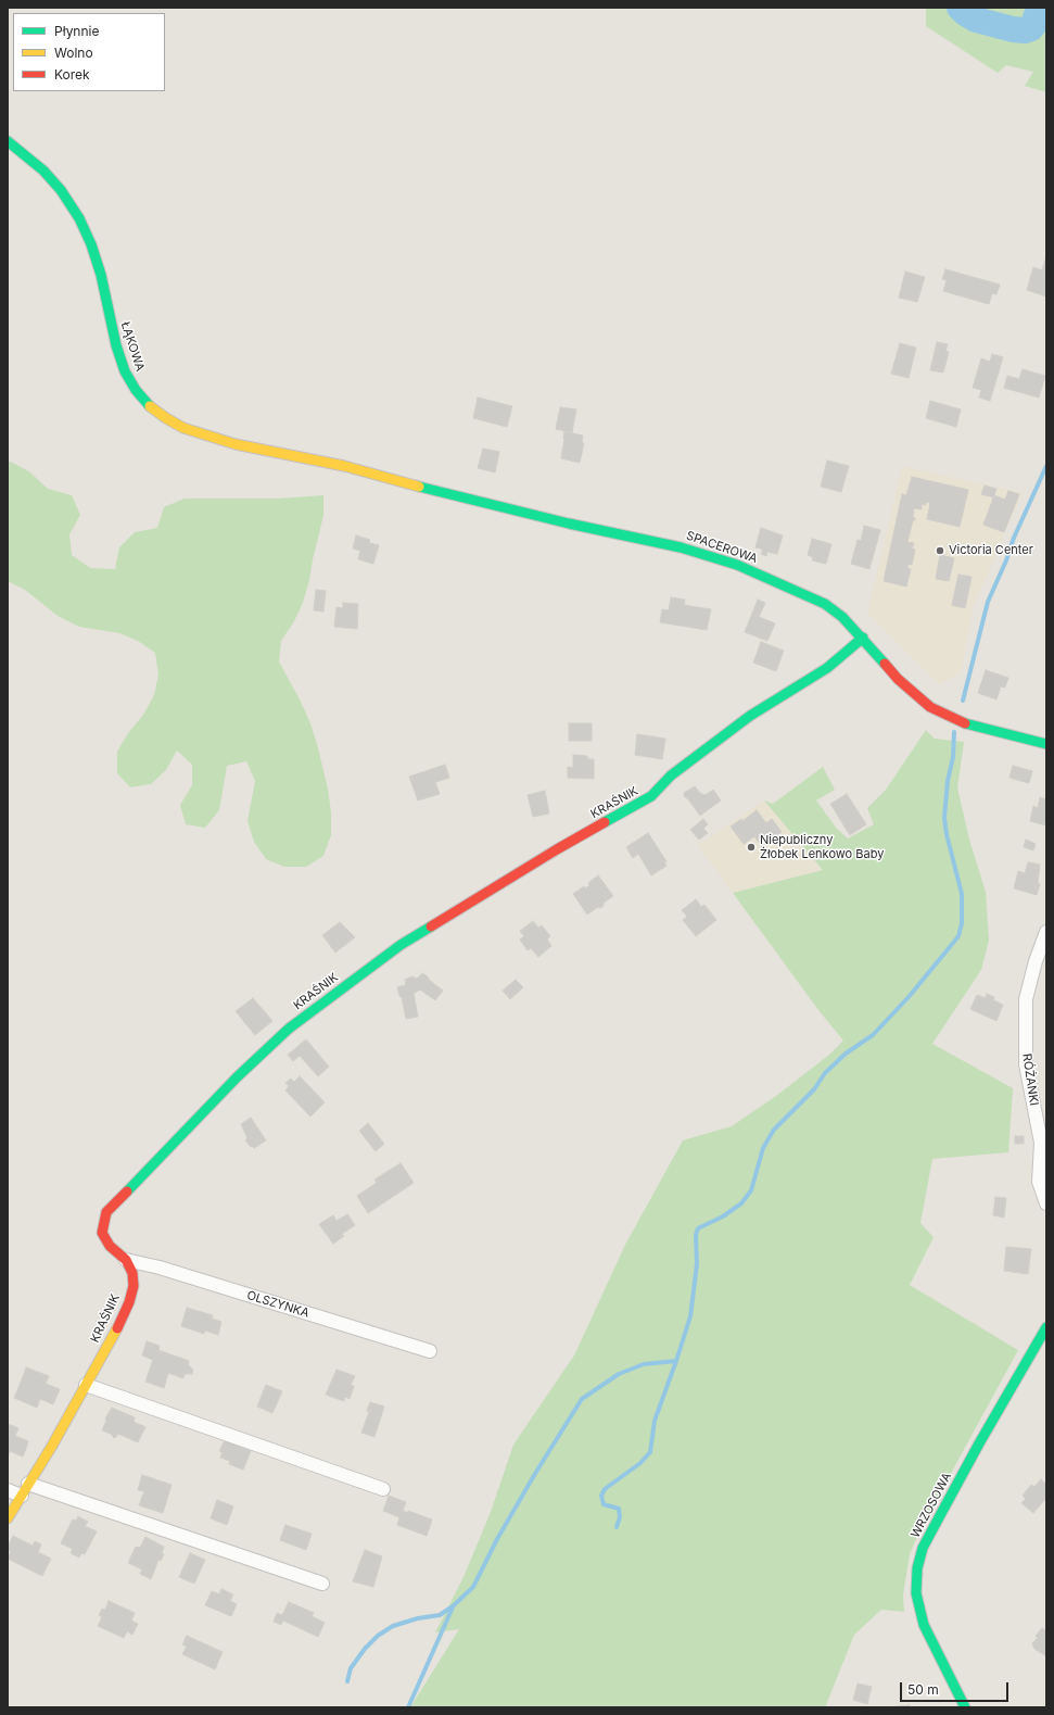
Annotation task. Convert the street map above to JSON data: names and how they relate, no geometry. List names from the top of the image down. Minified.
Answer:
{"streets":{"street":["ŁĄKOWA","SPACEROWA","KRAŚNIK","RÓŻANKI","OLSZYNKA","WRZOSOWA"]},"crossings":[["ŁĄKOWA","SPACEROWA"],["SPACEROWA","KRAŚNIK"],["KRAŚNIK","OLSZYNKA"]],"places":["Victoria Center","Niepubliczny Żłobek Lenkowo Baby"],"legend":["Płynnie","Wolno","Korek"],"scale_bar":"50 m"}
